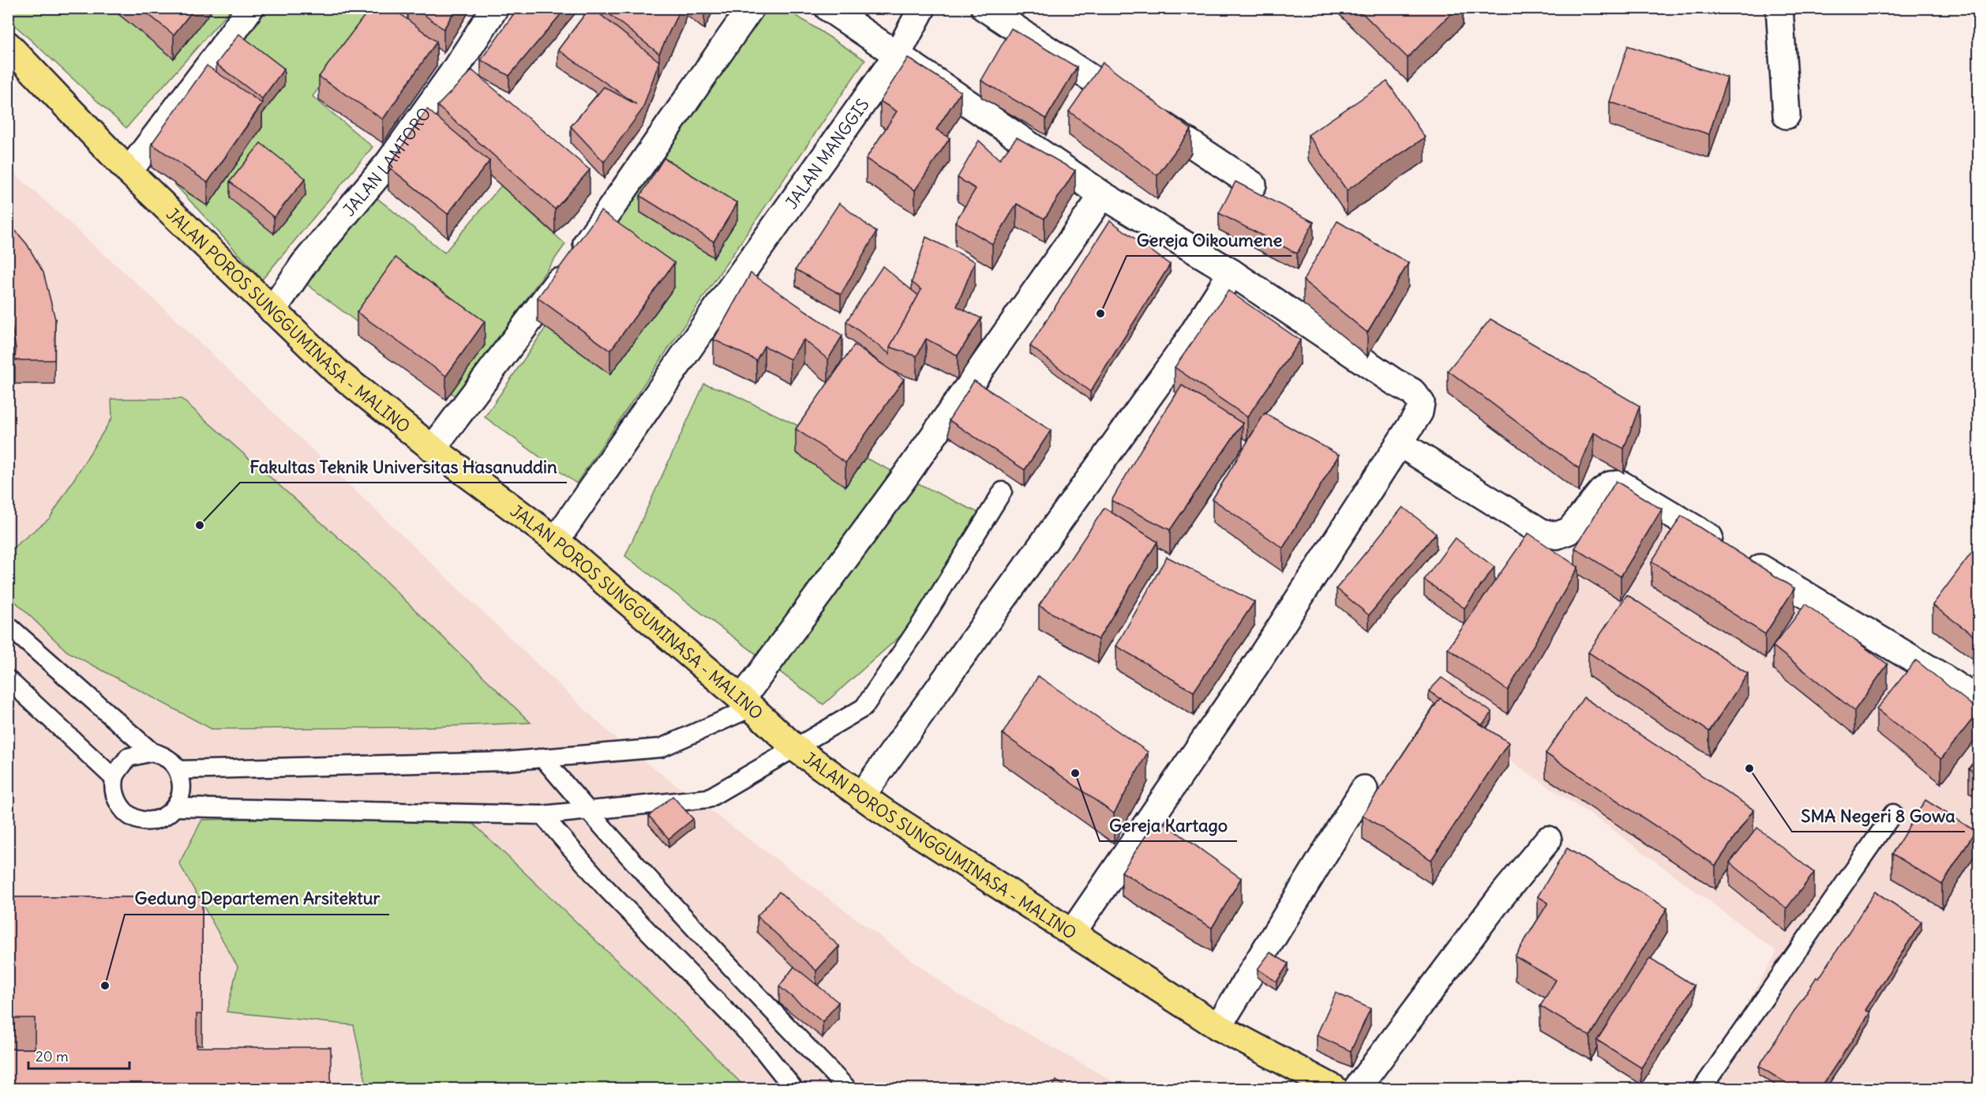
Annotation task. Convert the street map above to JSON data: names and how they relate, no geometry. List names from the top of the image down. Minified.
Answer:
{"streets":{"main road":["JALAN POROS SUNGGUMINASA - MALINO"],"street":["JALAN MANGGIS","JALAN LAMTORO"]},"crossings":[["JALAN MANGGIS","JALAN POROS SUNGGUMINASA - MALINO"],["JALAN LAMTORO","JALAN POROS SUNGGUMINASA - MALINO"]],"places":["Gereja Oikoumene","Fakultas Teknik Universitas Hasanuddin","SMA Negeri 8 Gowa","Gereja Kartago","Gedung Departemen Arsitektur"],"scale_bar":"20 m"}
